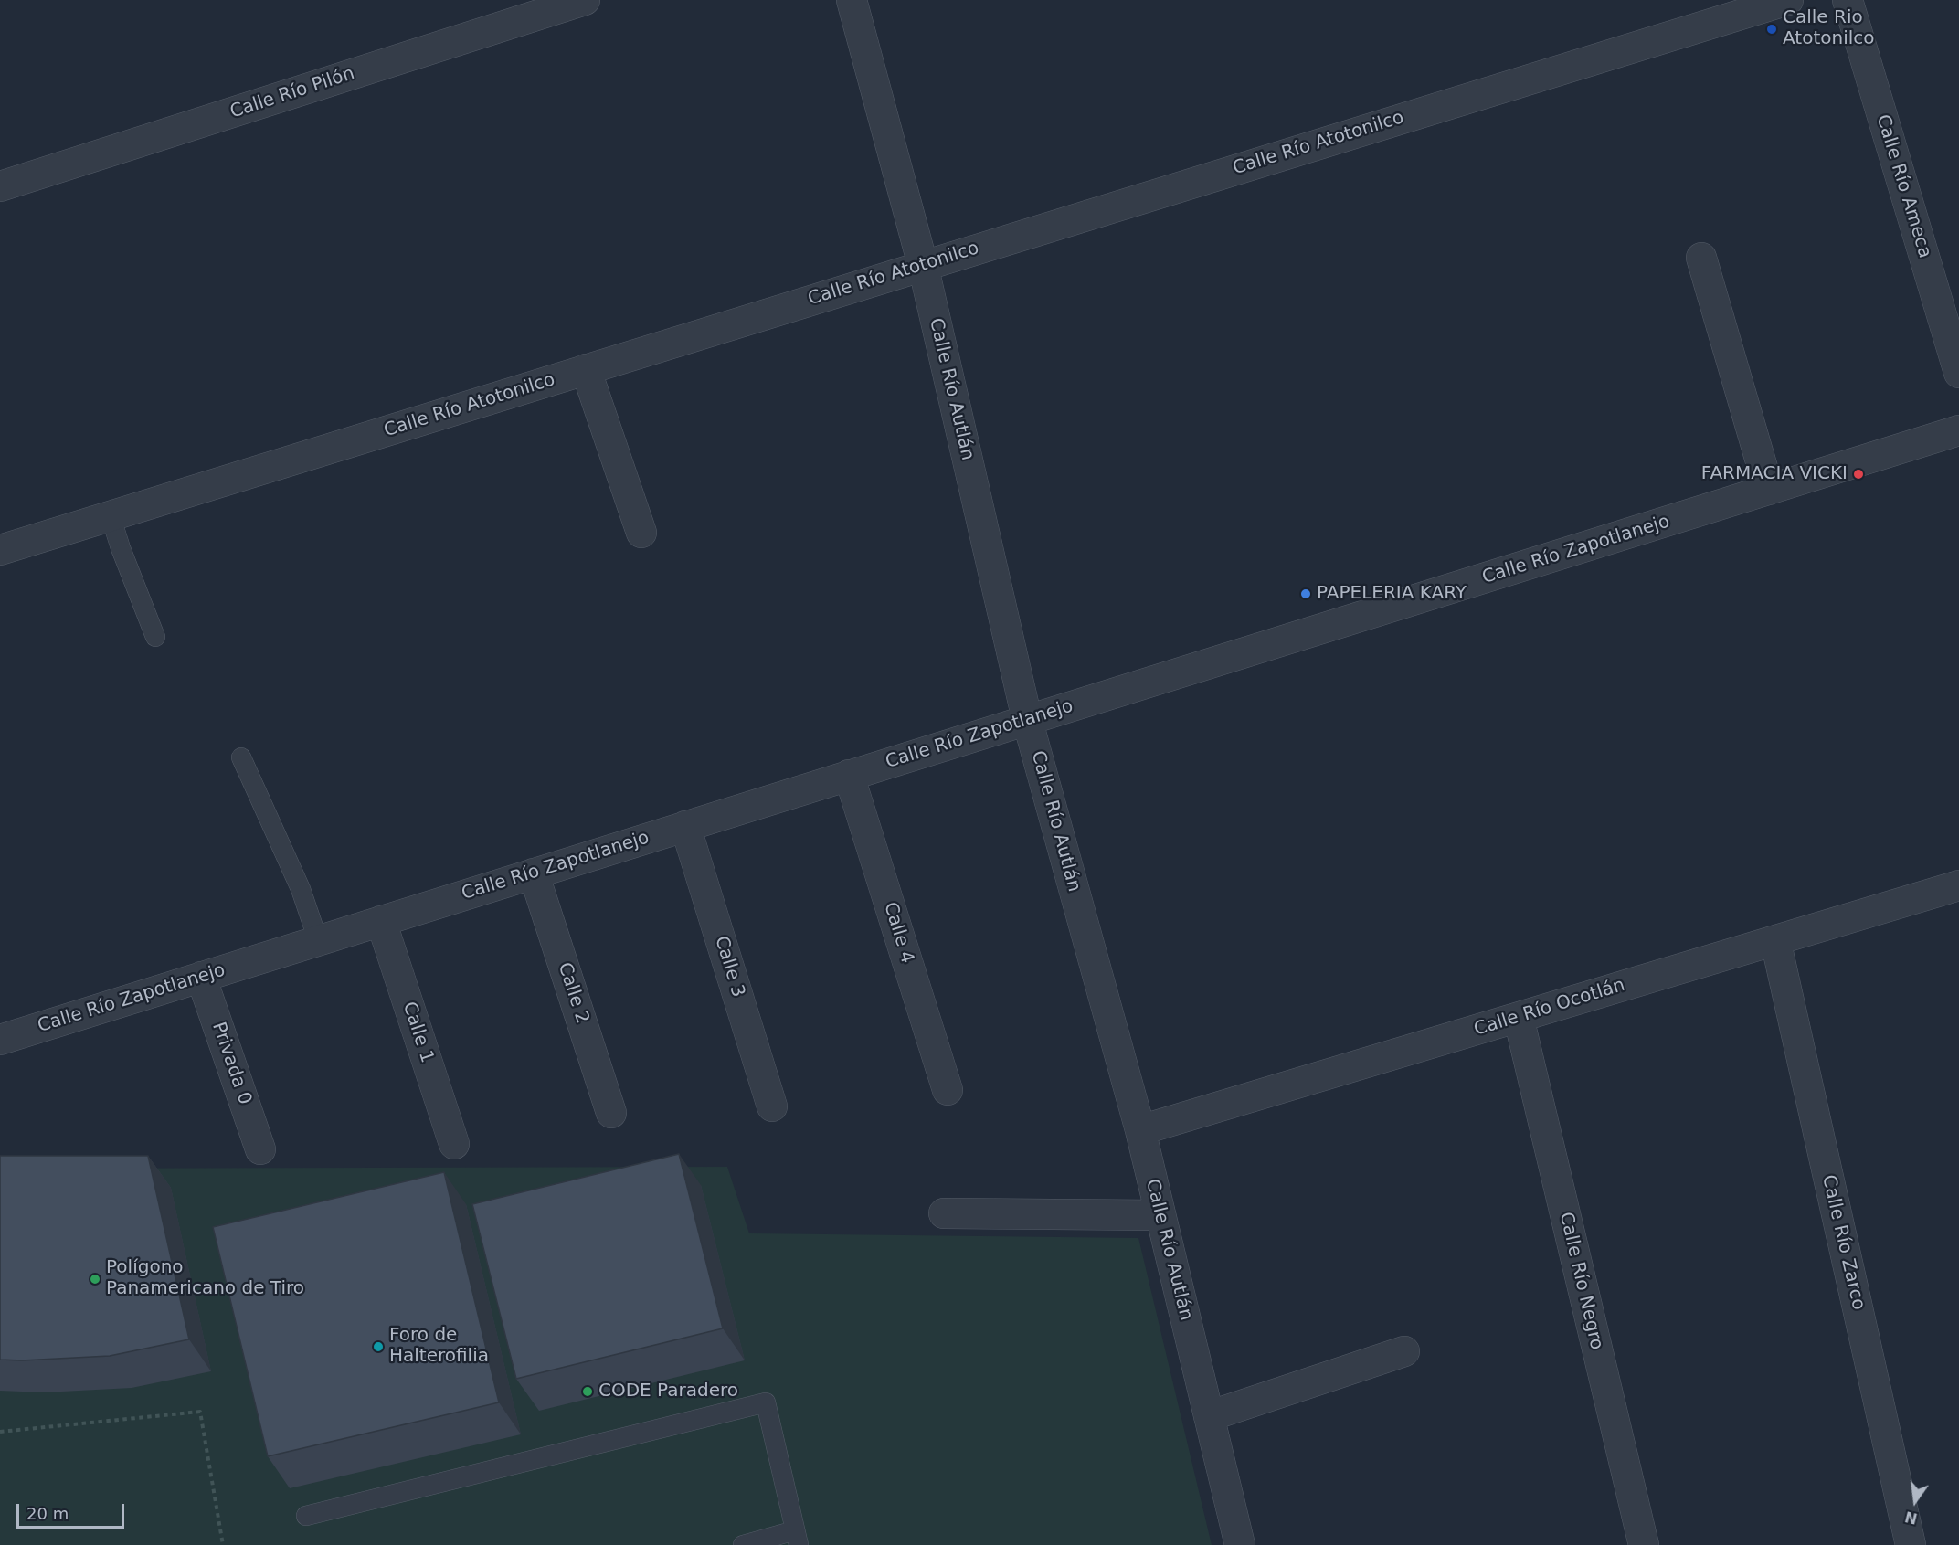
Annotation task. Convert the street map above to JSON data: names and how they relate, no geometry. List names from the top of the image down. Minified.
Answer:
{"streets":{"street":["Calle Río Pilón","Calle Río Atotonilco","Calle Río Ameca","Calle Río Autlán","Calle Río Zapotlanejo","Calle 4","Calle 3","Calle 2","Calle Río Ocotlán","Calle 1","Privada 0","Calle Río Zarco","Calle Río Negro"]},"crossings":[["Calle Río Atotonilco","Calle Río Autlán"],["Calle Río Autlán","Calle Río Zapotlanejo"],["Calle Río Autlán","Calle Río Ocotlán"],["Calle Río Zapotlanejo","Calle 4"],["Calle Río Zapotlanejo","Calle 3"],["Calle Río Zapotlanejo","Calle 2"],["Calle Río Zapotlanejo","Calle 1"],["Calle Río Zapotlanejo","Privada 0"],["Calle Río Ocotlán","Calle Río Zarco"],["Calle Río Ocotlán","Calle Río Negro"]],"places":["Calle Rio Atotonilco","FARMACIA VICKI","PAPELERIA KARY","Polígono Panamericano de Tiro","Foro de Halterofilia","CODE Paradero"],"scale_bar":"20 m","north":"bottom"}
